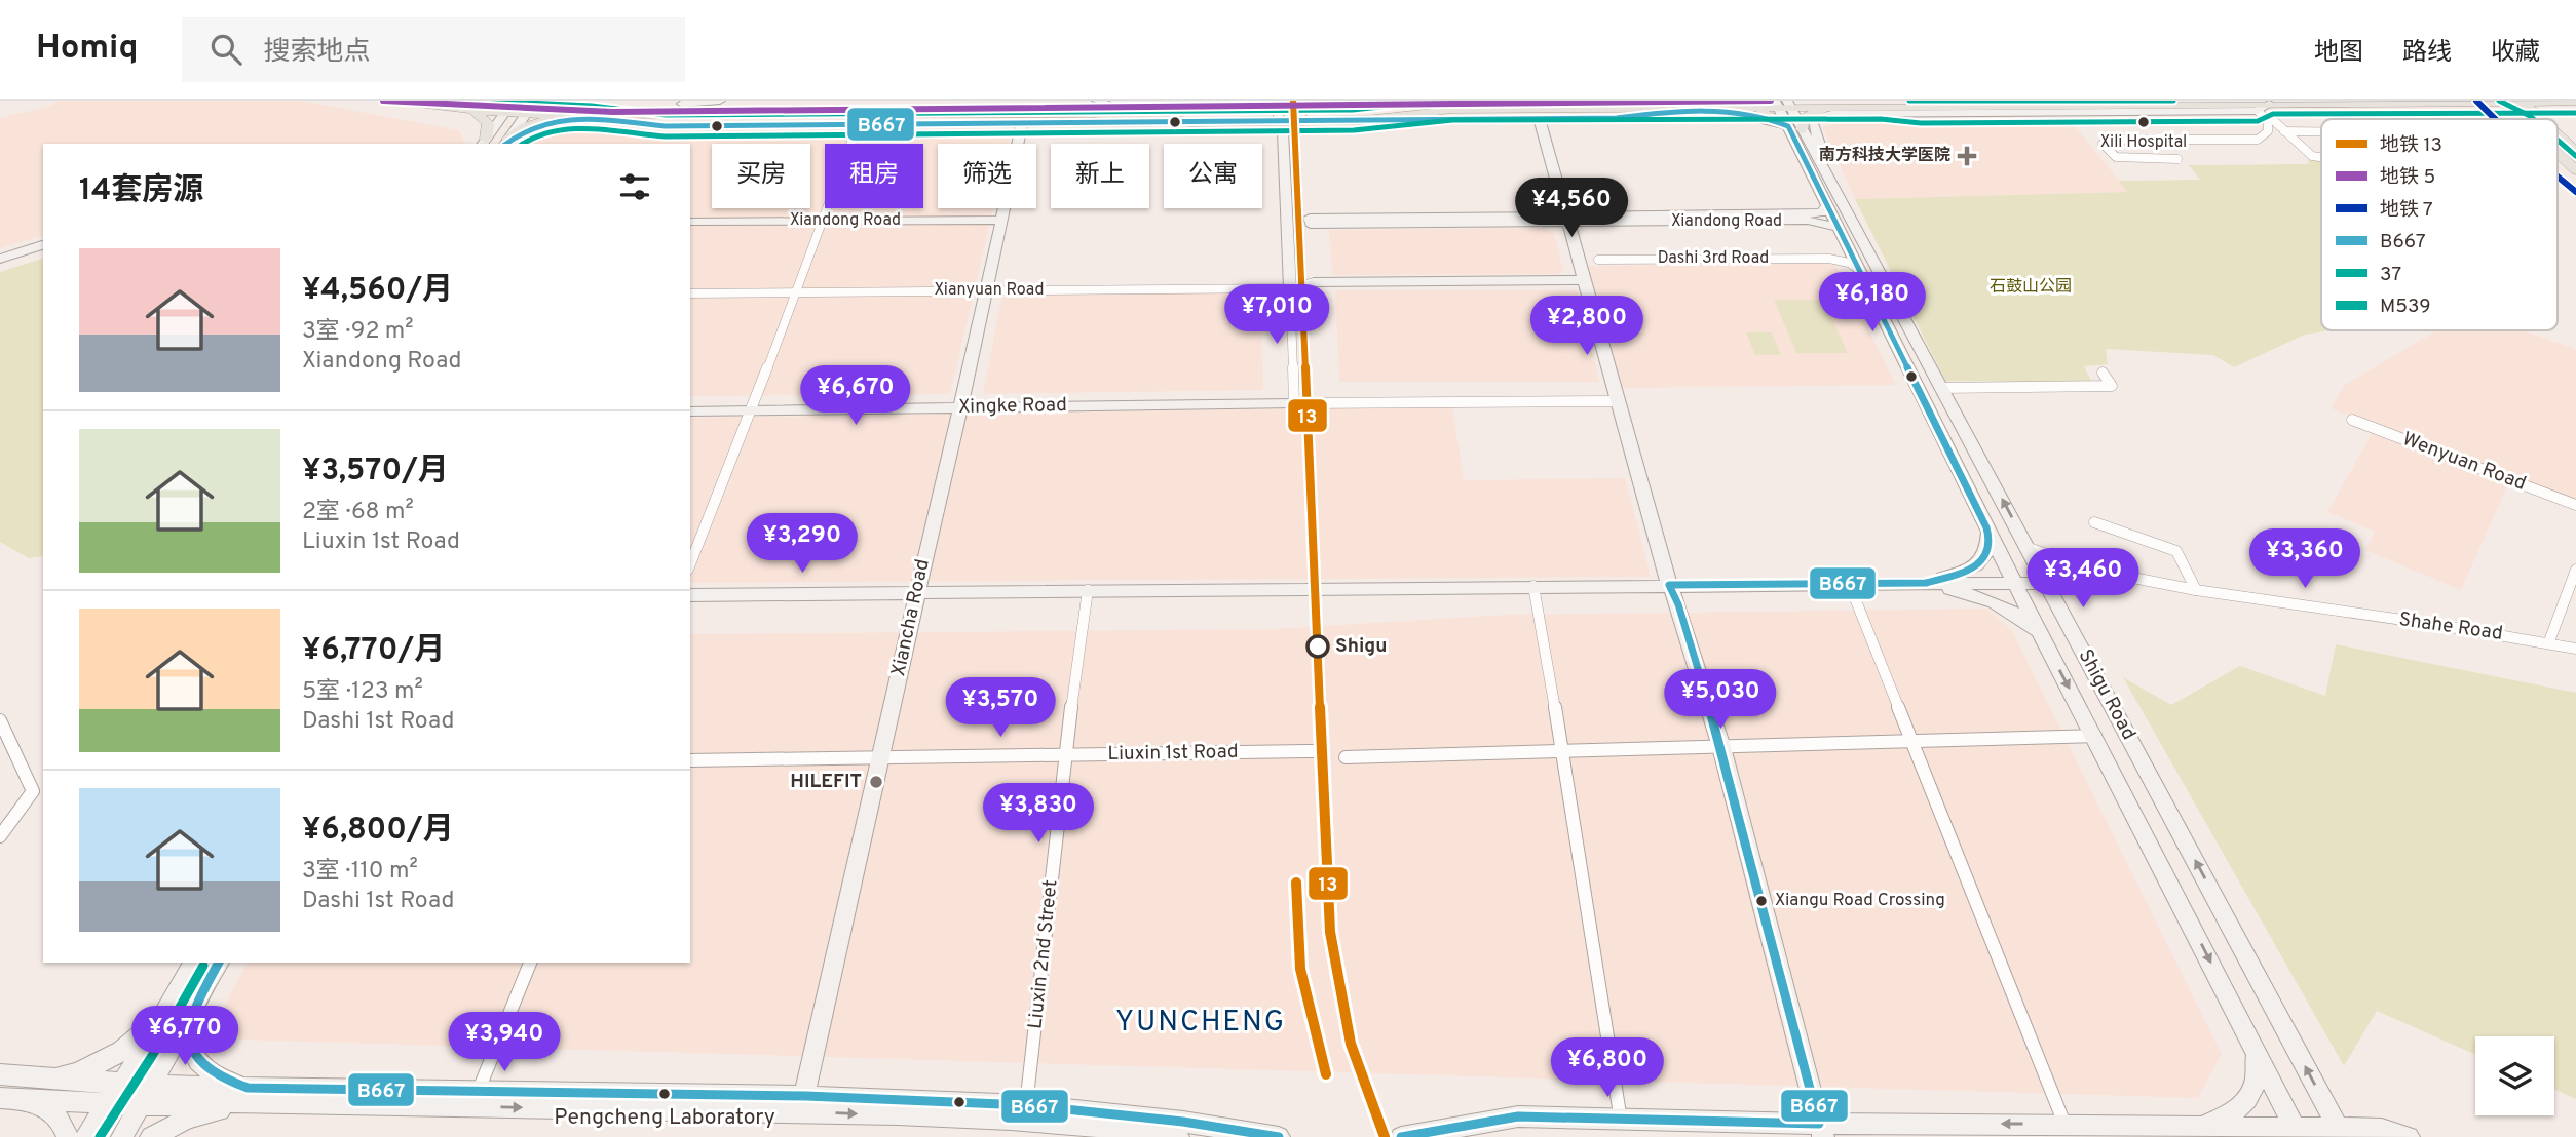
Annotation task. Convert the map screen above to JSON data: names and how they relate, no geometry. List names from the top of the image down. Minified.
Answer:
{"streets":{"main road":["Xiandong Road","Xingke Road","Xiancha Road","Shigu Road"],"street":["Dashi 3rd Road","Xianyuan Road","Wenyuan Road","Shahe Road","Liuxin 1st Road","Liuxin 2nd Street"]},"crossings":[["Xiandong Road","Xiancha Road"],["Xiandong Road","Shigu Road"],["Xianyuan Road","Xiancha Road"],["Xingke Road","Xiancha Road"],["Xiancha Road","Liuxin 1st Road"],["Shahe Road","Shigu Road"],["Liuxin 1st Road","Liuxin 2nd Street"]],"districts":["YUNCHENG"],"parks":["石鼓山公园"],"places":{"other":["Xili Hospital","Shigu","HILEFIT","Xiangu Road Crossing","Pengcheng Laboratory"],"health":["南方科技大学医院"]},"lines":["metro line 13","metro line 5","metro line 7","transit line M539","transit line B667","transit line 37"],"legend":["地铁 13","地铁 5","地铁 7","B667","37","M539"],"page":{"header":"Homiq","search":"搜索地点","nav":["地图","路线","收藏"],"chip":["买房","租房","筛选","新上","公寓"],"heading":"14套房源","price":["¥4,560","¥6,180","¥7,010","¥2,800","¥6,670","¥3,290","¥3,360","¥3,460","¥5,030","¥3,570","¥3,830","¥6,770","¥3,940","¥6,800"],"list":[{"name":"¥4,560/月","note":"3室 · 92 m² · Xiandong Road"},{"name":"¥3,570/月","note":"2室 · 68 m² · Liuxin 1st Road"},{"name":"¥6,770/月","note":"5室 · 123 m² · Dashi 1st Road"},{"name":"¥6,800/月","note":"3室 · 110 m² · Dashi 1st Road"}]}}
